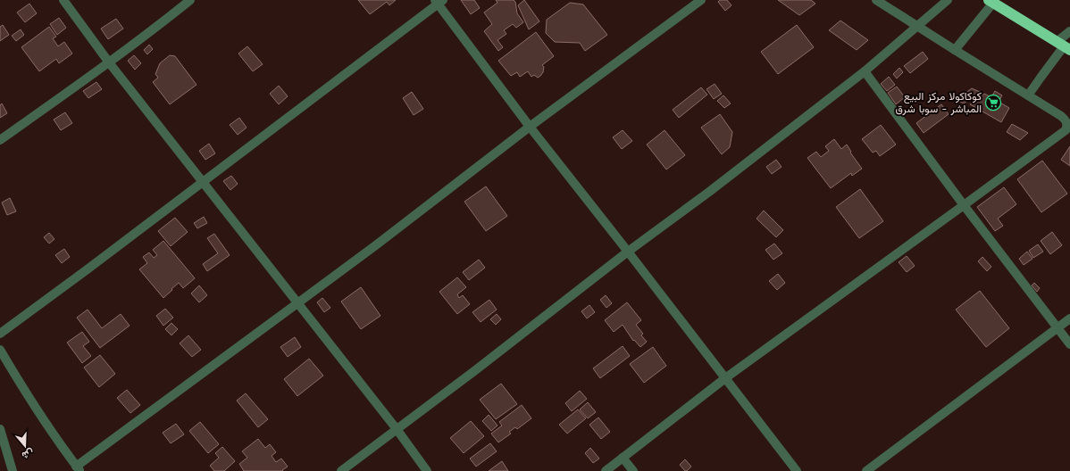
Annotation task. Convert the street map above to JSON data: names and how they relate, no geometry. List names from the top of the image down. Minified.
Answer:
{"places":{"supermarket":["كوكاكولا مركز البيع المباشر - سوبا شرق"]},"north":"bottom"}
